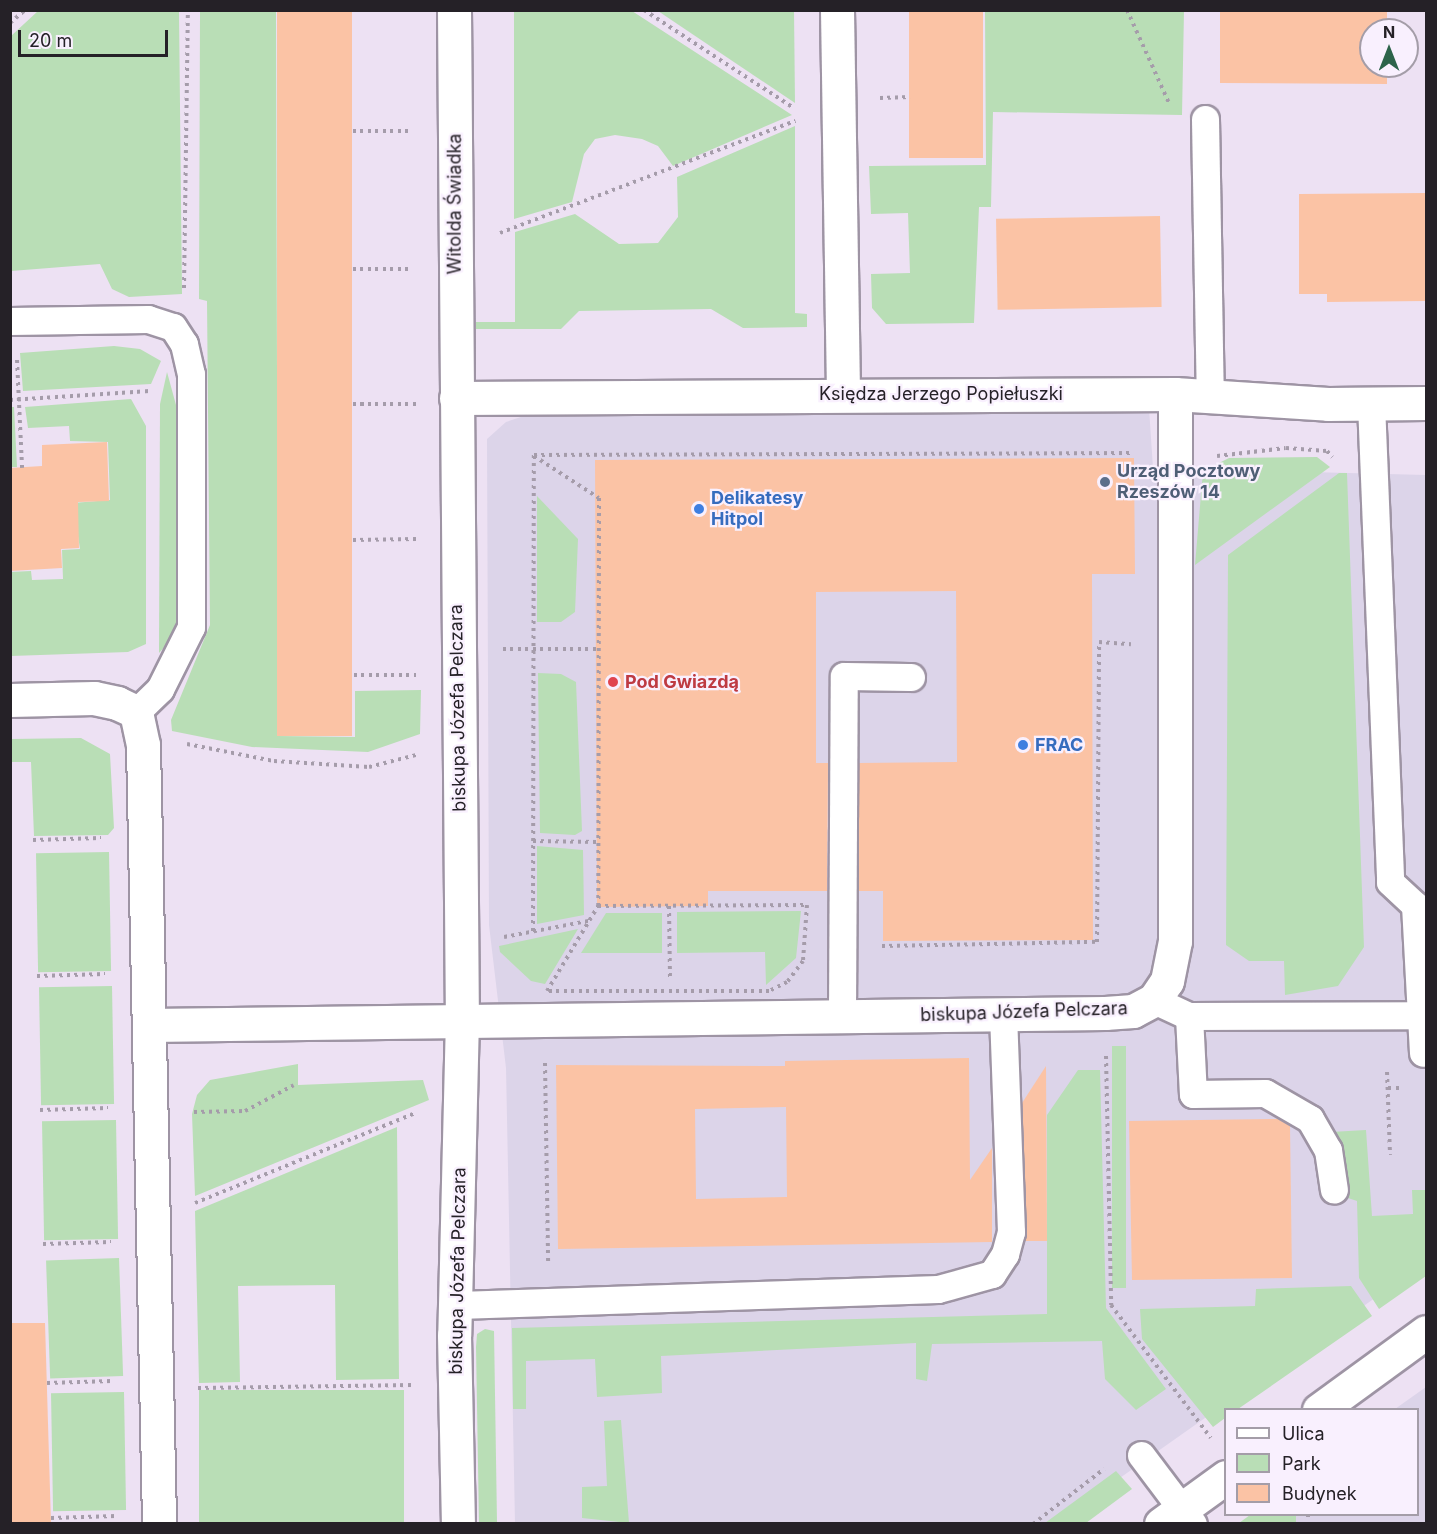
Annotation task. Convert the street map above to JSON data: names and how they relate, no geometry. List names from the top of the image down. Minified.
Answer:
{"streets":{"street":["Witolda Świadka","Księdza Jerzego Popiełuszki","biskupa Józefa Pelczara"]},"crossings":[["Witolda Świadka","Księdza Jerzego Popiełuszki"],["Witolda Świadka","biskupa Józefa Pelczara"],["Księdza Jerzego Popiełuszki","biskupa Józefa Pelczara"]],"places":["Urząd Pocztowy Rzeszów 14","Delikatesy Hitpol","Pod Gwiazdą","FRAC"],"legend":["Ulica","Park","Budynek"],"scale_bar":"20 m","north":"top"}
